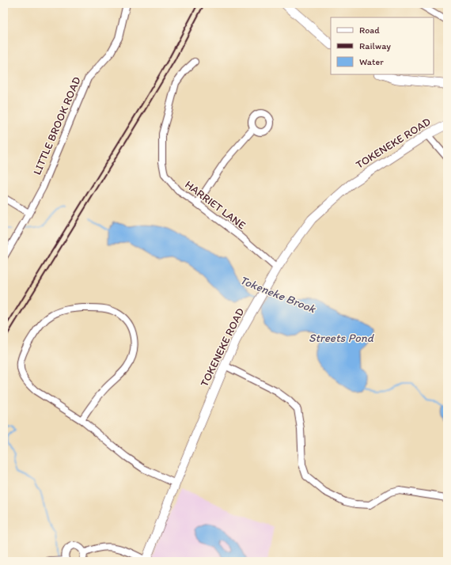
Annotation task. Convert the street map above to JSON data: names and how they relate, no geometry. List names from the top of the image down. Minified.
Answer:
{"streets":{"main road":["TOKENEKE ROAD"],"street":["LITTLE BROOK ROAD","HARRIET LANE"]},"crossings":[["TOKENEKE ROAD","HARRIET LANE"]],"water":["Tokeneke Brook","Streets Pond"],"legend":["Road","Railway","Water"]}
